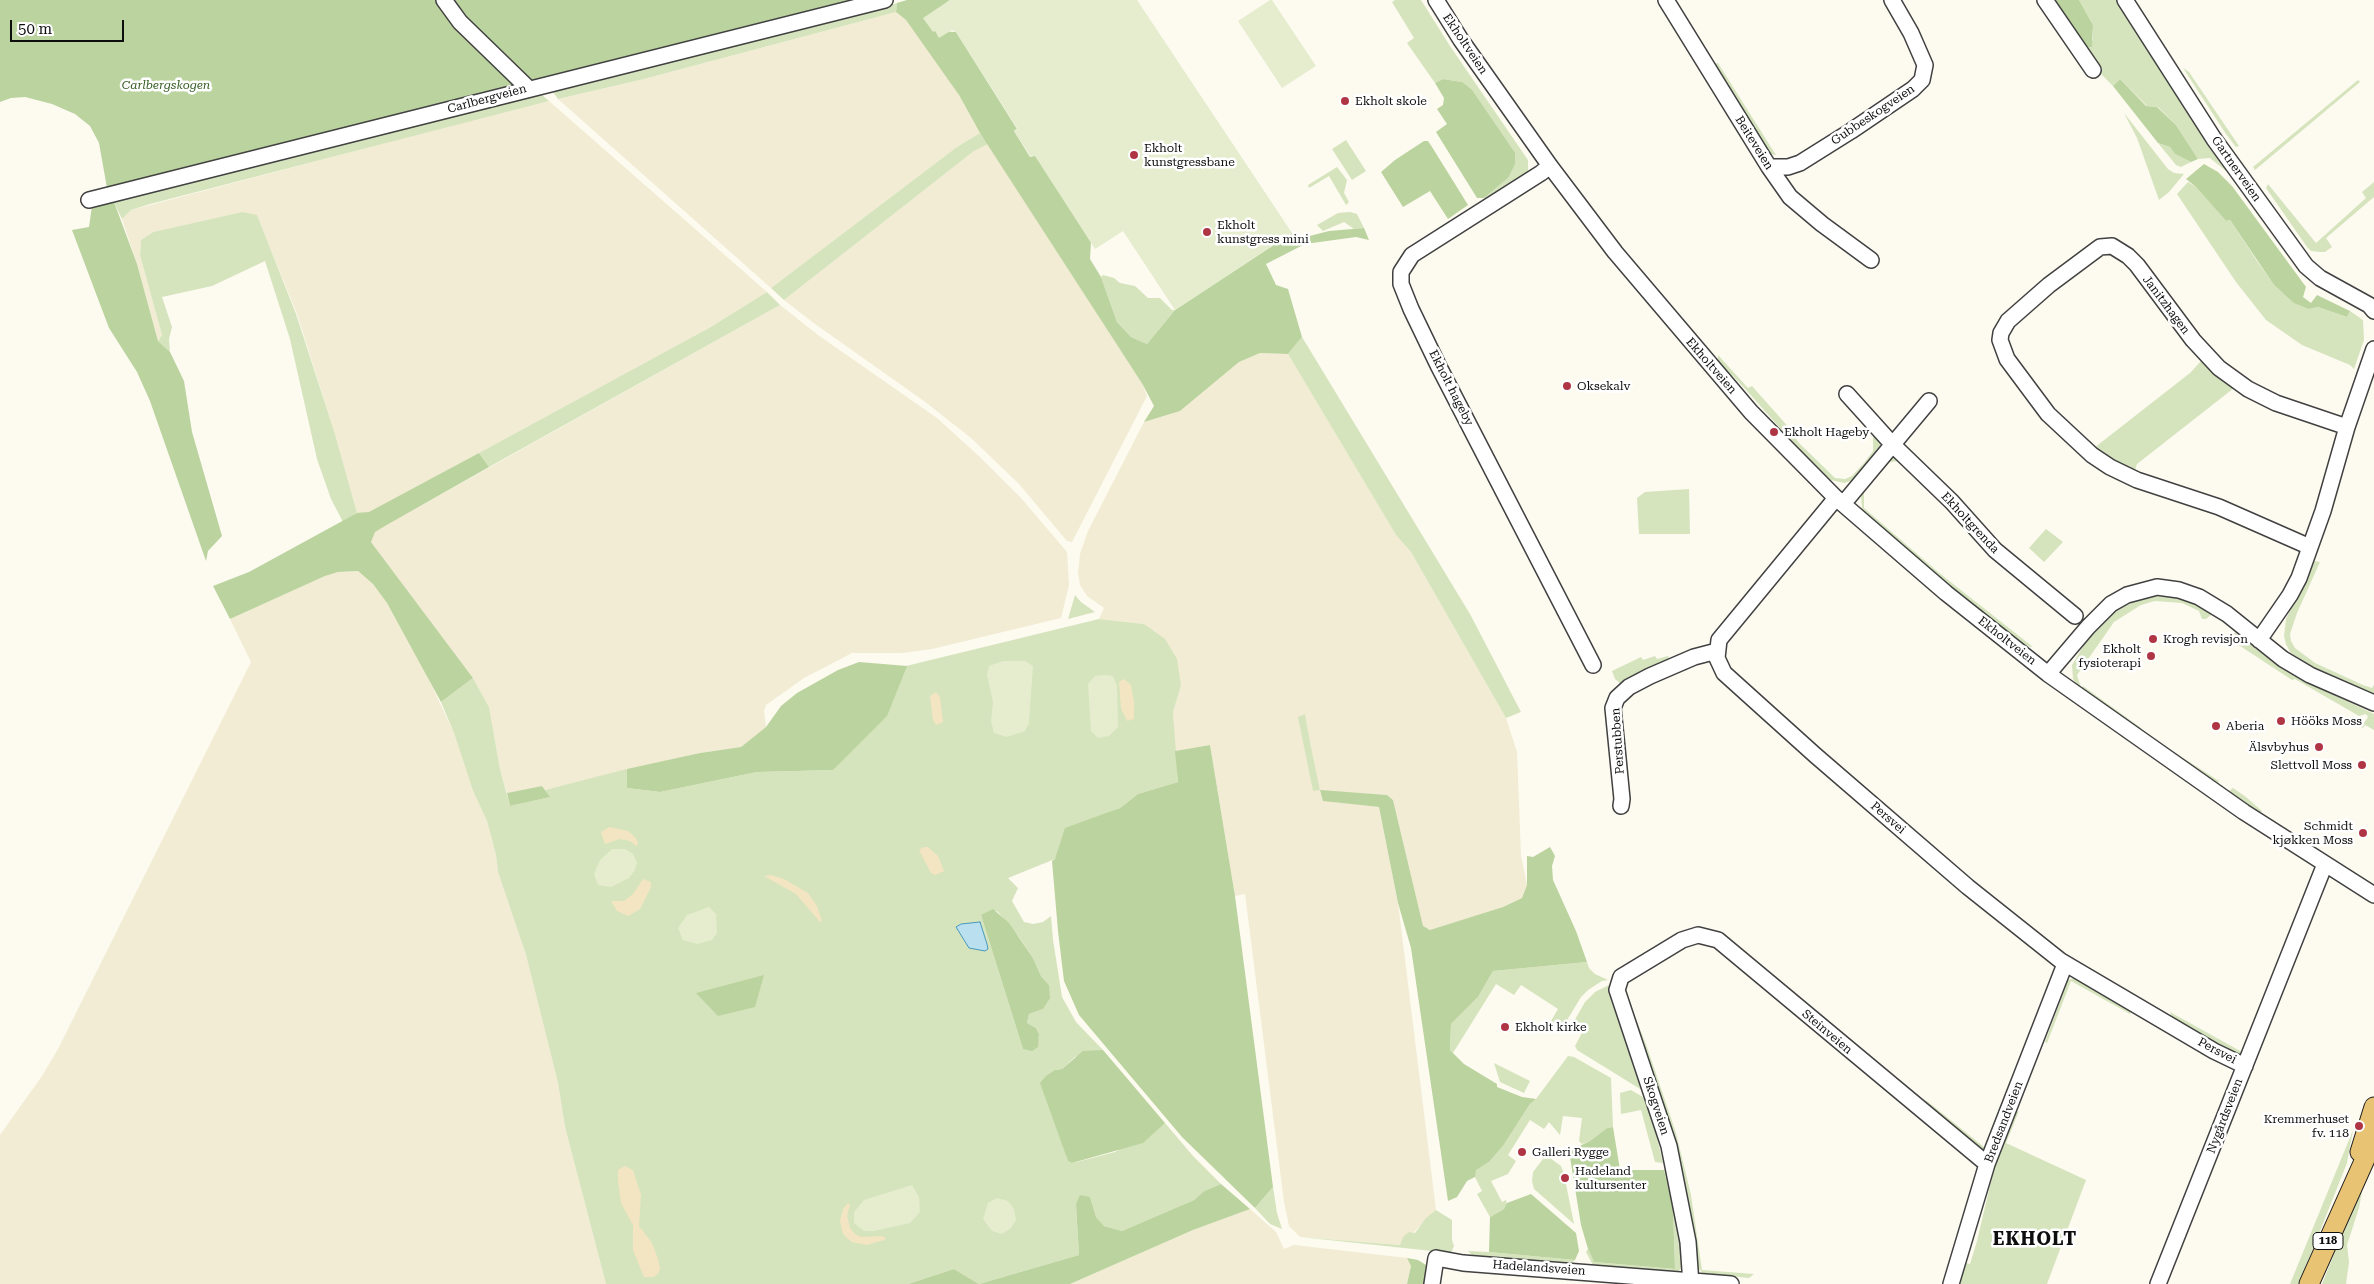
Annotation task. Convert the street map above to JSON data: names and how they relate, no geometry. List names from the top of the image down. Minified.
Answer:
{"streets":{"main road":["118"],"street":["Ekholtveien","Carlbergveien","Gubbeskogveien","Beiteveien","Gartnerveien","Janitzhagen","Ekholt hageby","Ekholtgrenda","Perstubben","Persvei","Steinveien","Skogveien","Nygårdsveien","Bredsandveien","Hadelandsveien"]},"crossings":[["Ekholtveien","Ekholt hageby"],["Ekholtveien","Nygårdsveien"],["Gubbeskogveien","Beiteveien"],["Perstubben","Persvei"],["Persvei","Nygårdsveien"],["Persvei","Bredsandveien"],["Steinveien","Skogveien"],["Steinveien","Bredsandveien"],["Skogveien","Hadelandsveien"]],"districts":["EKHOLT"],"parks":["Carlbergskogen"],"places":["Ekholt skole","Ekholt kunstgressbane","Ekholt kunstgress mini","Oksekalv","Ekholt Hageby","Krogh revisjon","Ekholt fysioterapi","Hööks Moss","Aberia","Älsvbyhus","Slettvoll Moss","Schmidt kjøkken Moss","Ekholt kirke","Kremmerhuset fv. 118","Galleri Rygge","Hadeland kultursenter"],"scale_bar":"50 m"}
